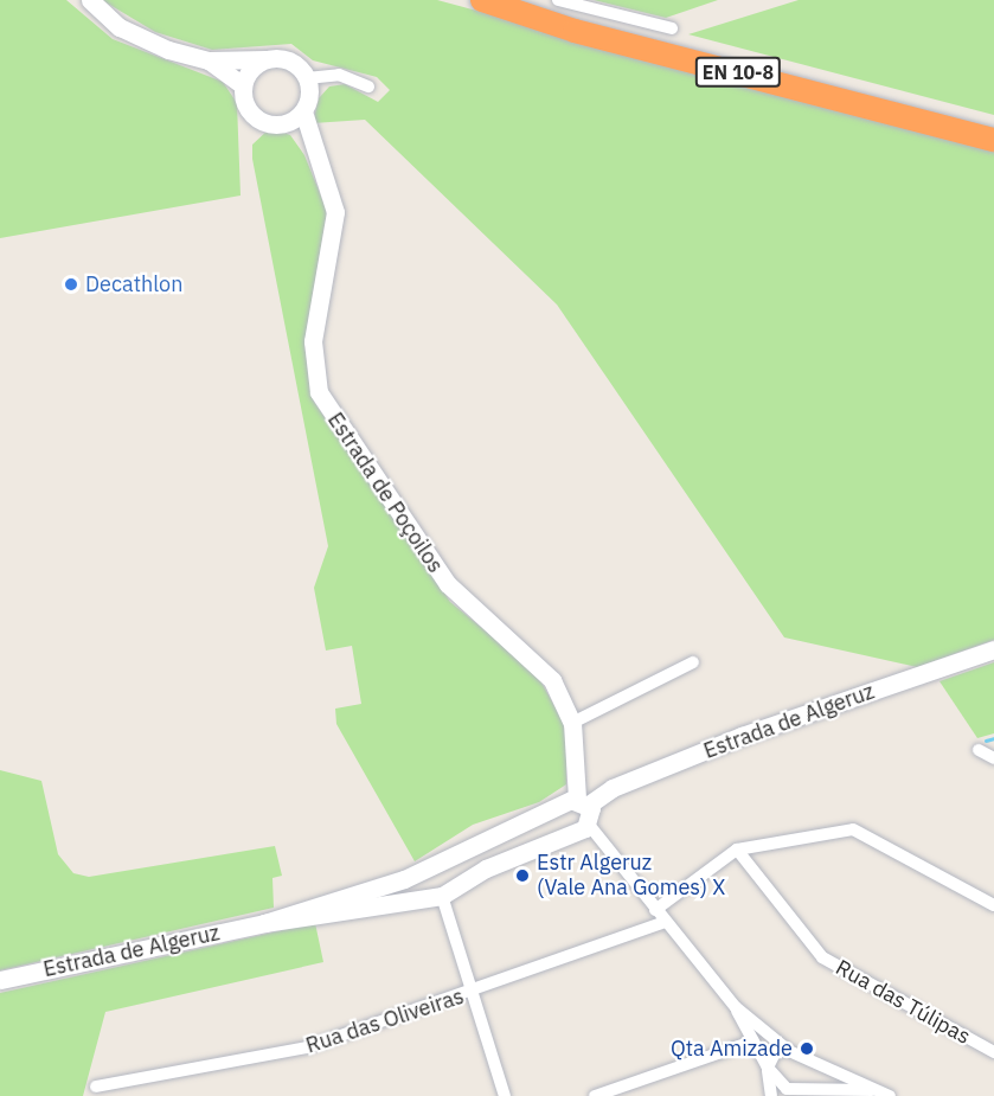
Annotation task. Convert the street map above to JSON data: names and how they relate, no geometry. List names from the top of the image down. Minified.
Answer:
{"streets":{"highway":["EN 10-8"],"main road":["Estrada de Poçoilos","Estrada de Algeruz"],"street":["Rua das Túlipas","Rua das Oliveiras"]},"crossings":[["Estrada de Poçoilos","Estrada de Algeruz"]],"places":["Decathlon","Estr Algeruz (Vale Ana Gomes) X","Qta Amizade"]}
